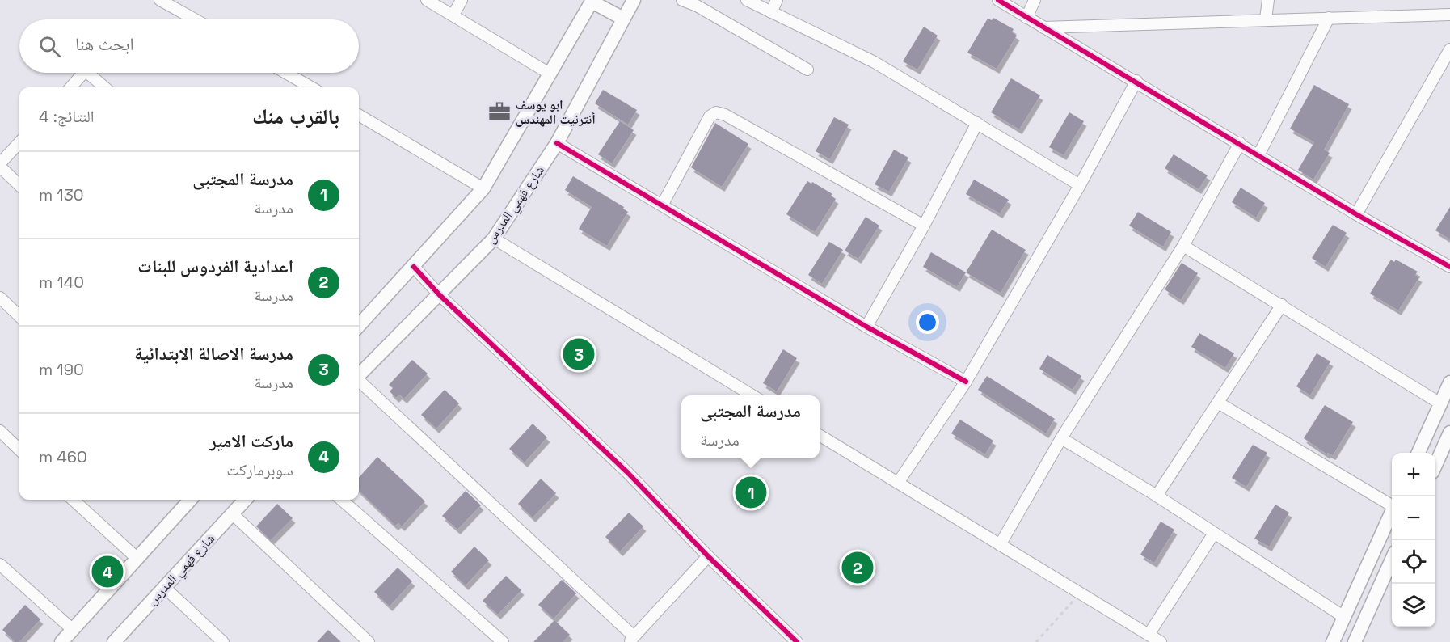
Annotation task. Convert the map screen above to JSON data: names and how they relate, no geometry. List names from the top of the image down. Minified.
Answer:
{"streets":{"street":["شارع فهمي المدرس"]},"places":{"office":["ابو يوسف أنترنيت المهندس"]},"page":{"search":"ابحث هنا","heading":["بالقرب منك","النتائج: 4"],"list":[{"mark":"1","name":"مدرسة المجتبى","note":"مدرسة","value":"130 m"},{"mark":"2","name":"اعدادية الفردوس للبنات","note":"مدرسة","value":"140 m"},{"mark":"3","name":"مدرسة الاصالة الابتدائية","note":"مدرسة","value":"190 m"},{"mark":"4","name":"ماركت الامير","note":"سوبرماركت","value":"460 m"}],"pins":["3","1","2","4"],"popup":["مدرسة المجتبى","مدرسة"],"map_buttons":["+","−"]}}
